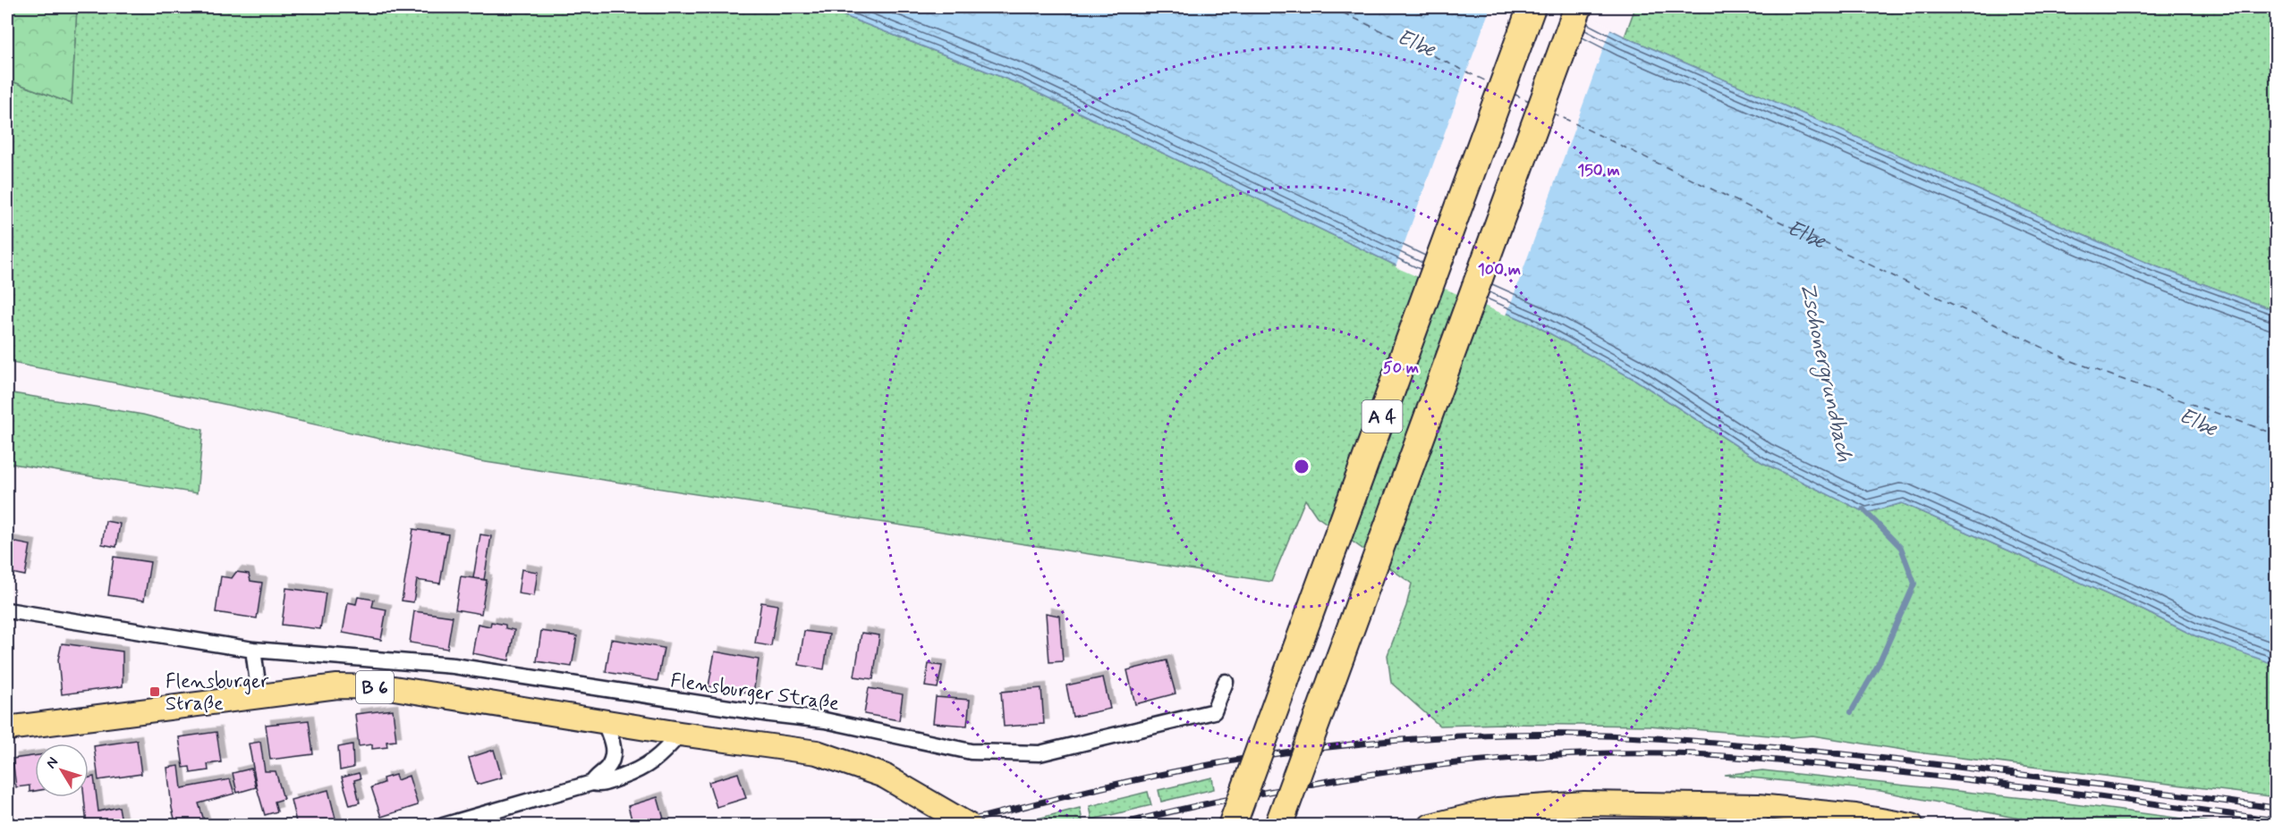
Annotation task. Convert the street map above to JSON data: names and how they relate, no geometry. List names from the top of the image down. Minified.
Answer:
{"streets":{"highway":["A 4"],"main road":["B 6"],"street":["Flensburger Straße"]},"water":["Elbe","Zschonergrundbach"],"places":{"transit":["Flensburger Straße"]},"north":"top left","rings":["150 m","100 m","50 m"]}
